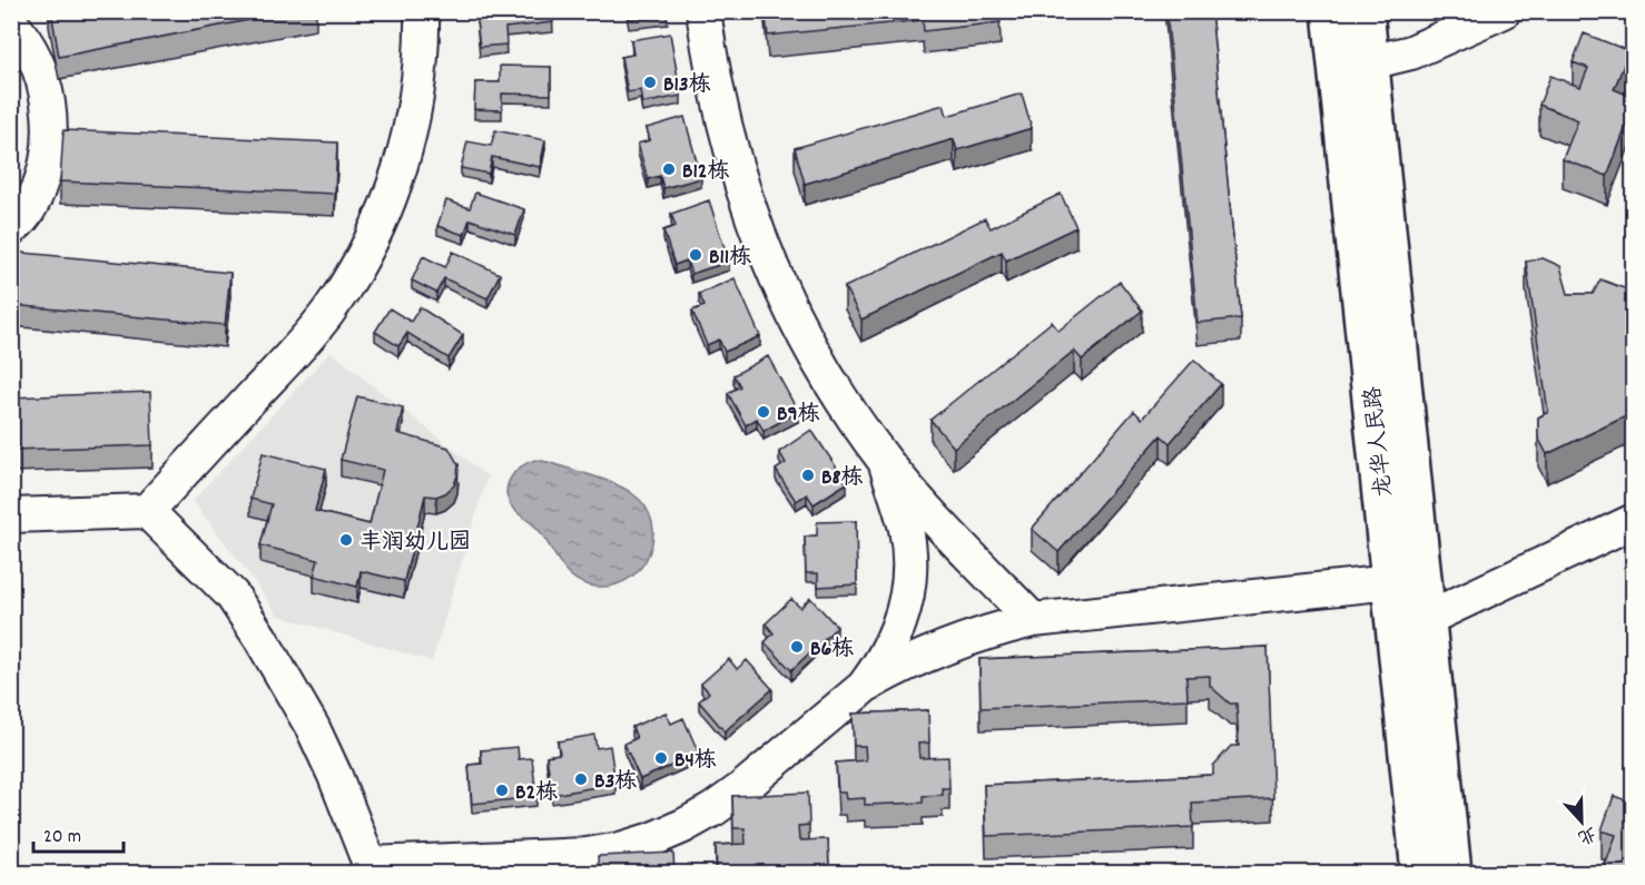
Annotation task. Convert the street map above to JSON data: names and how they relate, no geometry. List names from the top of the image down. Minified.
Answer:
{"streets":{"main road":["龙华人民路"]},"places":["B13栋","B12栋","B11栋","B9栋","B8栋","丰润幼儿园","B6栋","B4栋","B3栋","B2栋"],"scale_bar":"20 m","north":"bottom"}
